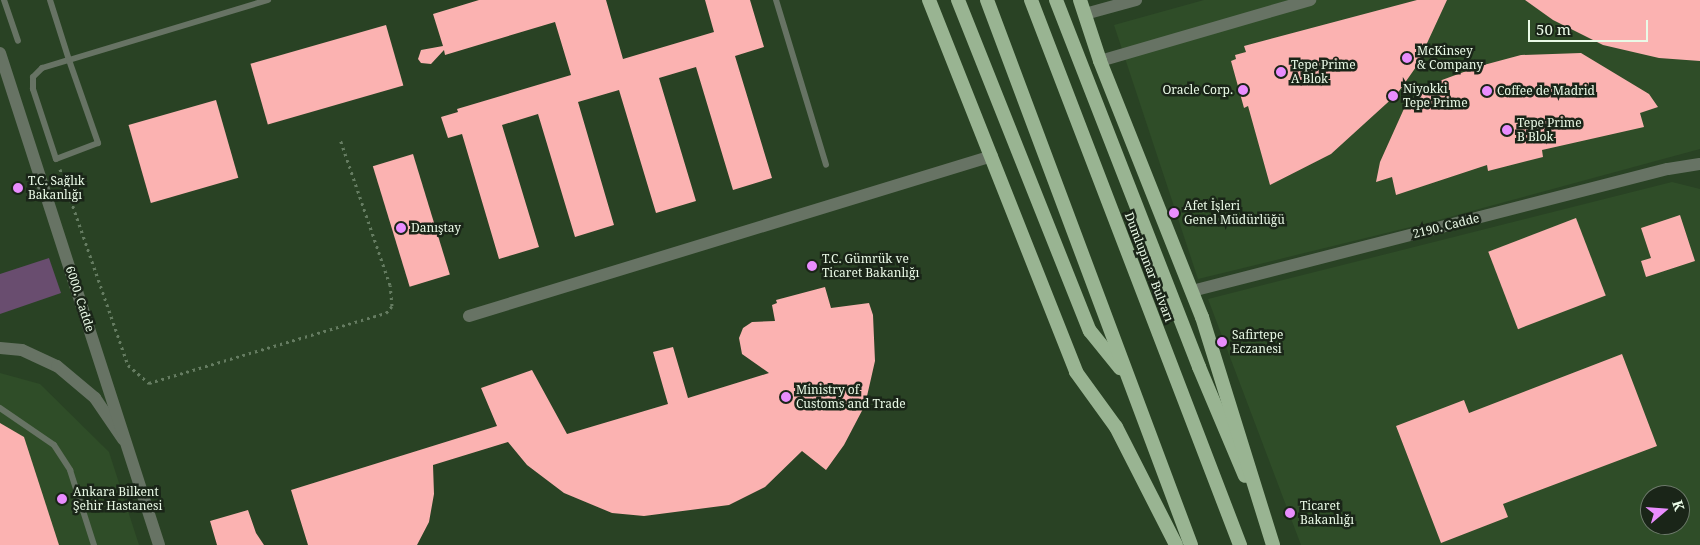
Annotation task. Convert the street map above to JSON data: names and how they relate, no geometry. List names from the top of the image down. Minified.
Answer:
{"streets":{"highway":["Dumlupınar Bulvarı"],"street":["2190. Cadde","6000. Cadde"]},"places":["McKinsey & Company","Tepe Prime A Blok","Oracle Corp.","Coffee de Madrid","Niyokki Tepe Prime","Tepe Prime B Blok","T.C. Sağlık Bakanlığı","Afet İşleri Genel Müdürlüğü","Danıştay","T.C. Gümrük ve Ticaret Bakanlığı","Safirtepe Eczanesi","Ministry of Customs and Trade","Ankara Bilkent Şehir Hastanesi","Ticaret Bakanlığı"],"scale_bar":"50 m","north":"right"}
